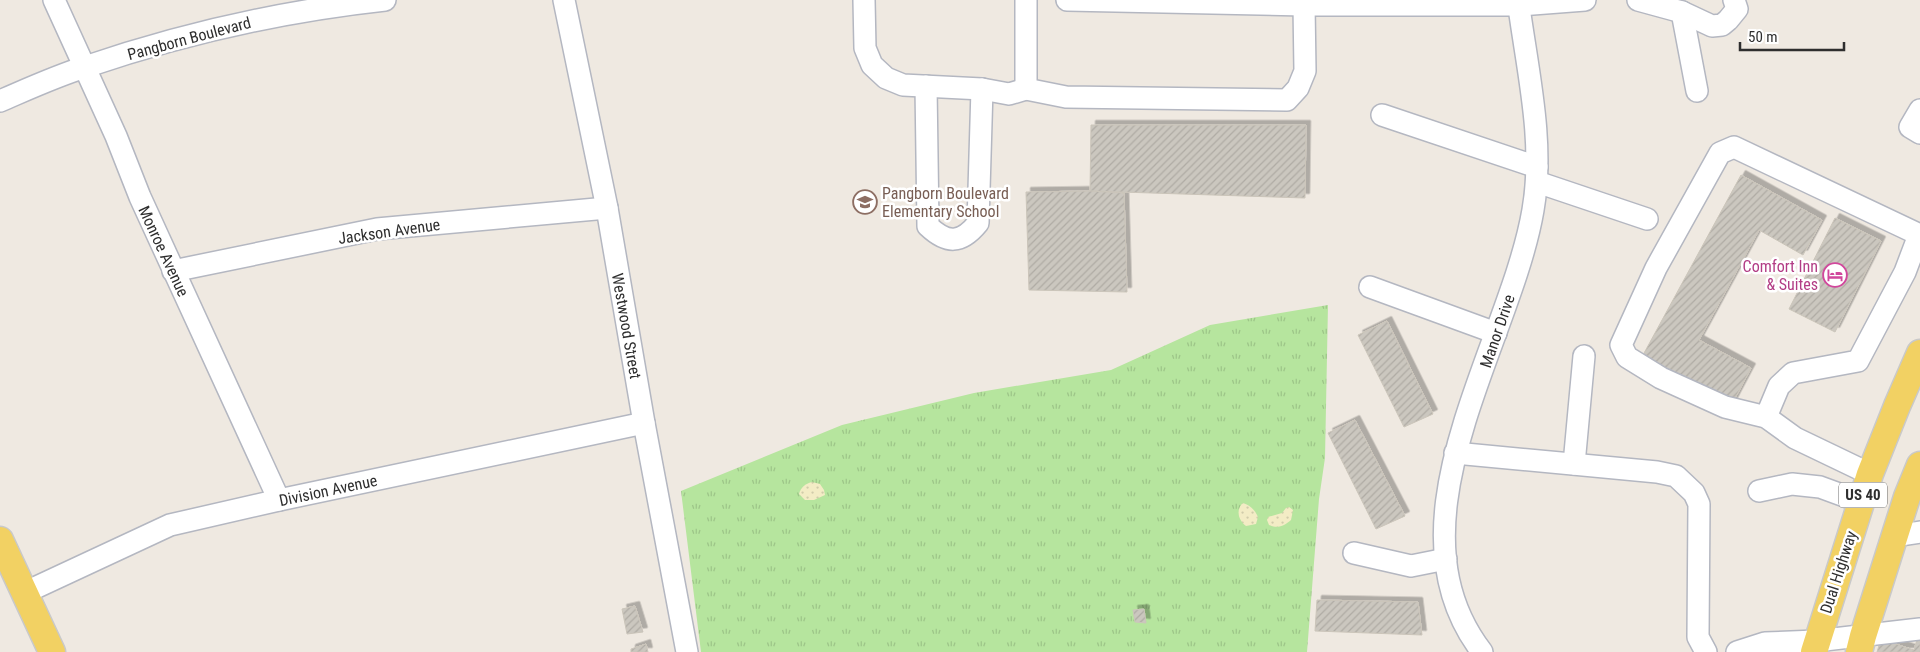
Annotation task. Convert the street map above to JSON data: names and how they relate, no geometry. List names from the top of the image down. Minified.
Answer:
{"streets":{"main road":["US 40","Dual Highway"],"street":["Pangborn Boulevard","Jackson Avenue","Monroe Avenue","Westwood Street","Manor Drive","Division Avenue"]},"crossings":[["Pangborn Boulevard","Monroe Avenue"],["Jackson Avenue","Monroe Avenue"],["Jackson Avenue","Westwood Street"],["Monroe Avenue","Division Avenue"],["Westwood Street","Division Avenue"]],"places":{"school or university":["Pangborn Boulevard Elementary School"],"hotel":["Comfort Inn & Suites"]},"scale_bar":"50 m"}
